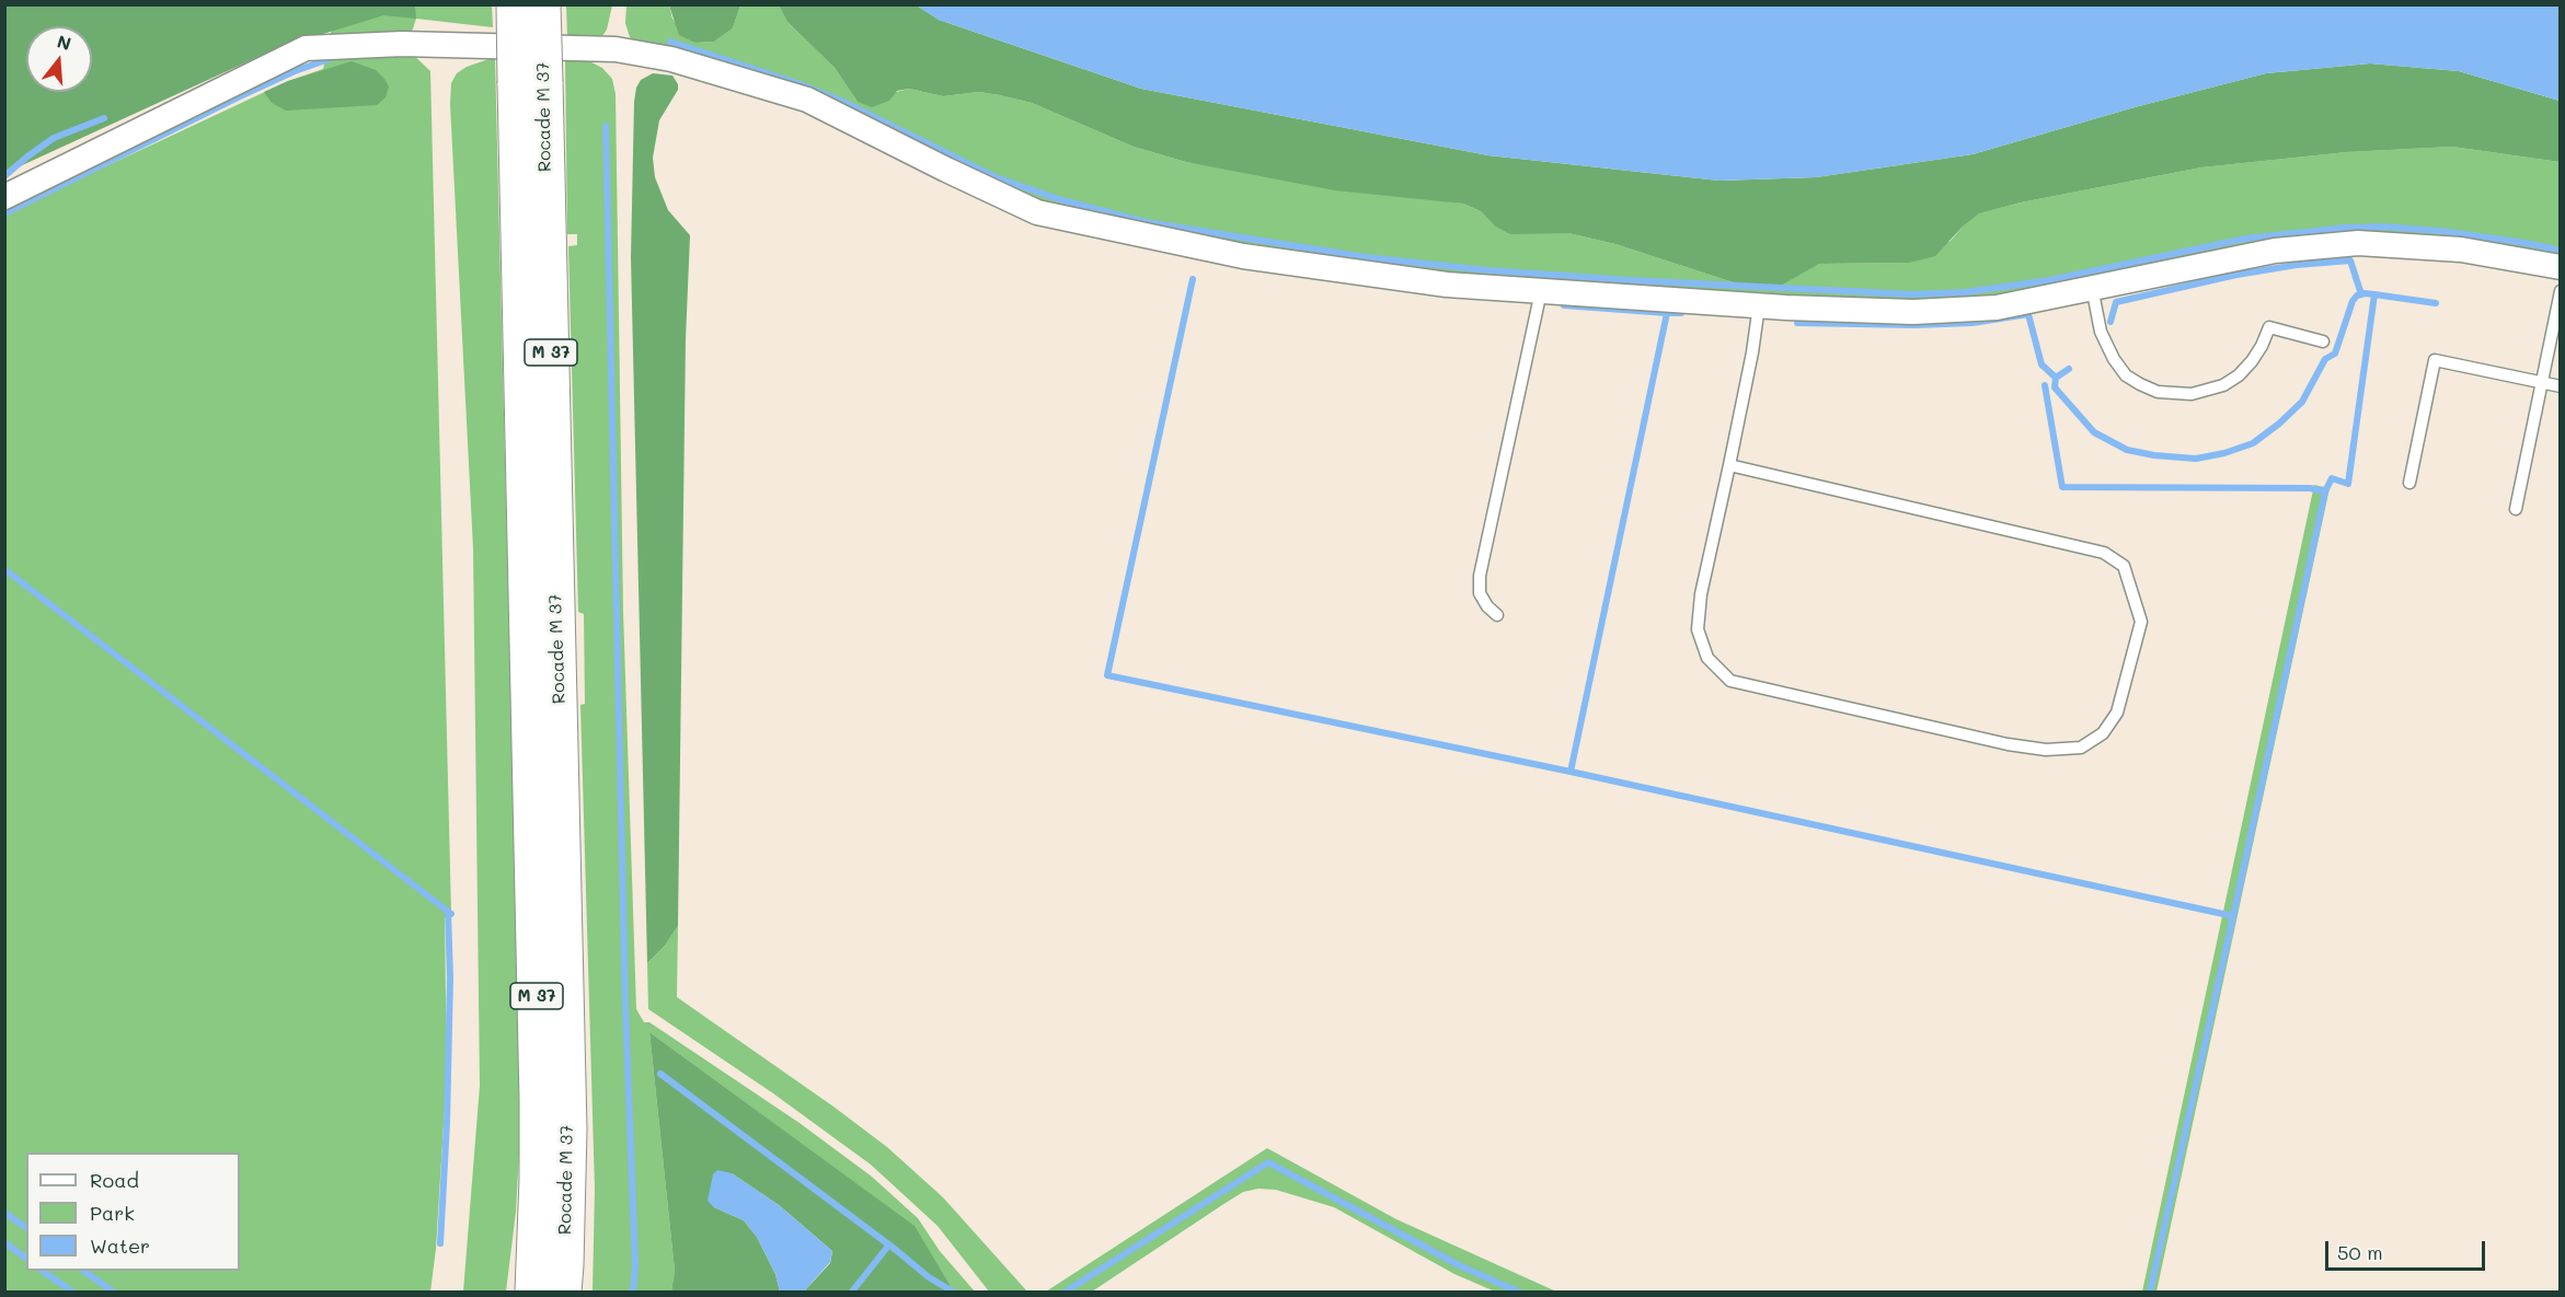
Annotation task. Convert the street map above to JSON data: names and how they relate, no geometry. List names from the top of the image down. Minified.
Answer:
{"streets":{"highway":["Rocade M 37","M 37"]},"legend":["Road","Park","Water"],"scale_bar":"50 m","north":"top"}
